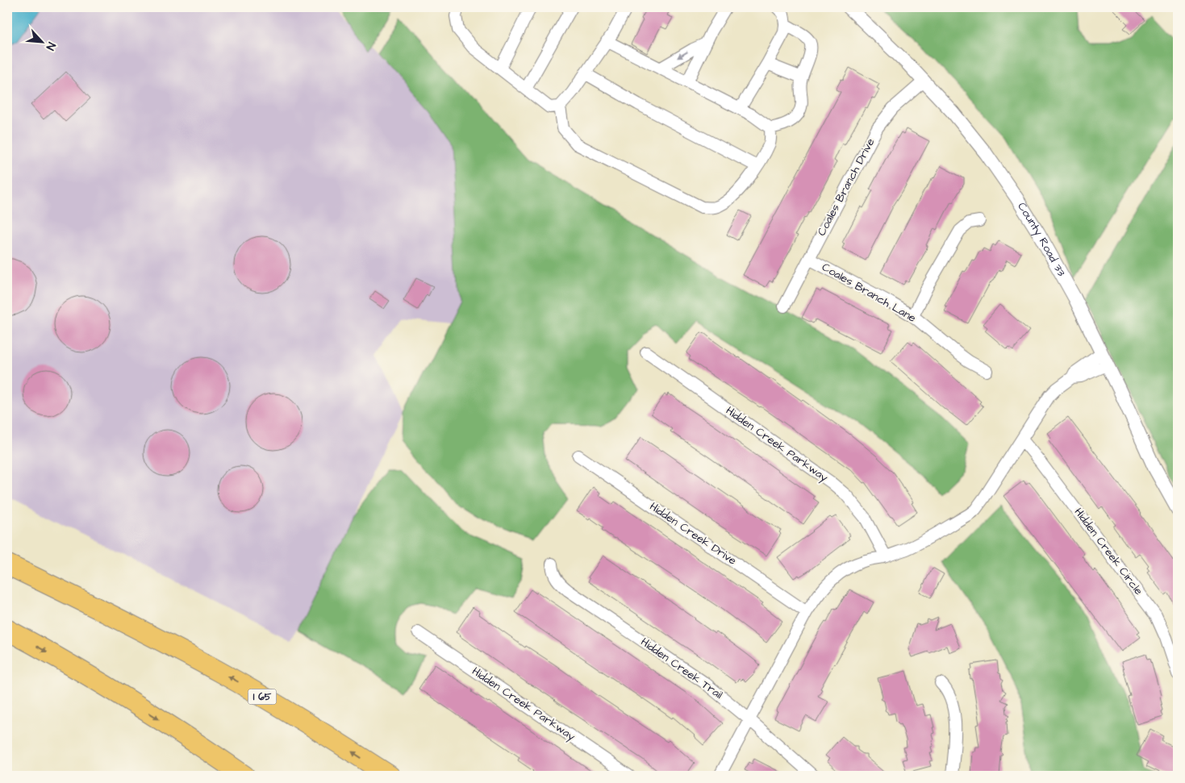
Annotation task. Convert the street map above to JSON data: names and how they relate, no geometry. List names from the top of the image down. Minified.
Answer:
{"streets":{"highway":["I 65"],"street":["Coales Branch Drive","County Road 33","Coales Branch Lane","Hidden Creek Parkway","Hidden Creek Drive","Hidden Creek Circle","Hidden Creek Trail"]},"crossings":[["Coales Branch Drive","County Road 33"],["Coales Branch Drive","Coales Branch Lane"]],"north":"bottom right"}
